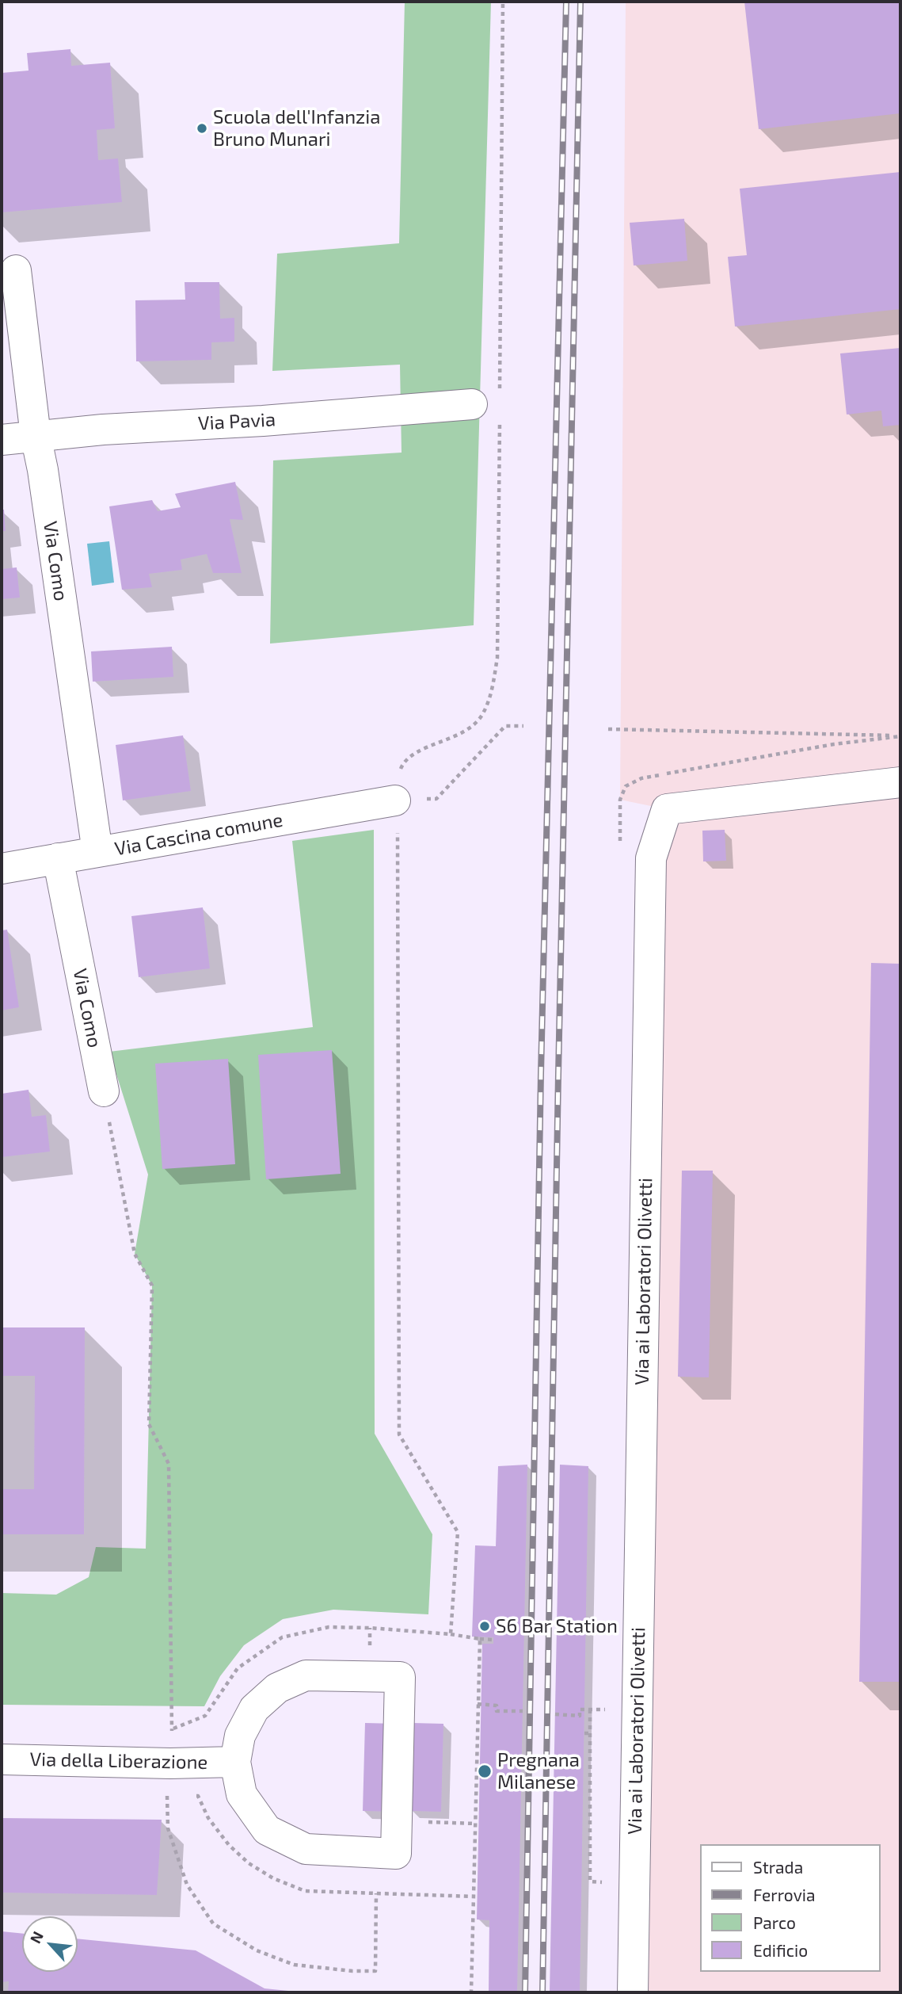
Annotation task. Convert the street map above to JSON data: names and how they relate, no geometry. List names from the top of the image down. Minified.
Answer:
{"streets":{"street":["Via Pavia","Via Como","Via Cascina comune","Via ai Laboratori Olivetti","Via della Liberazione"]},"crossings":[["Via Pavia","Via Como"],["Via Como","Via Cascina comune"]],"places":["Scuola dell'Infanzia Bruno Munari","S6 Bar Station","Pregnana Milanese"],"legend":["Strada","Ferrovia","Parco","Edificio"],"north":"top left"}
